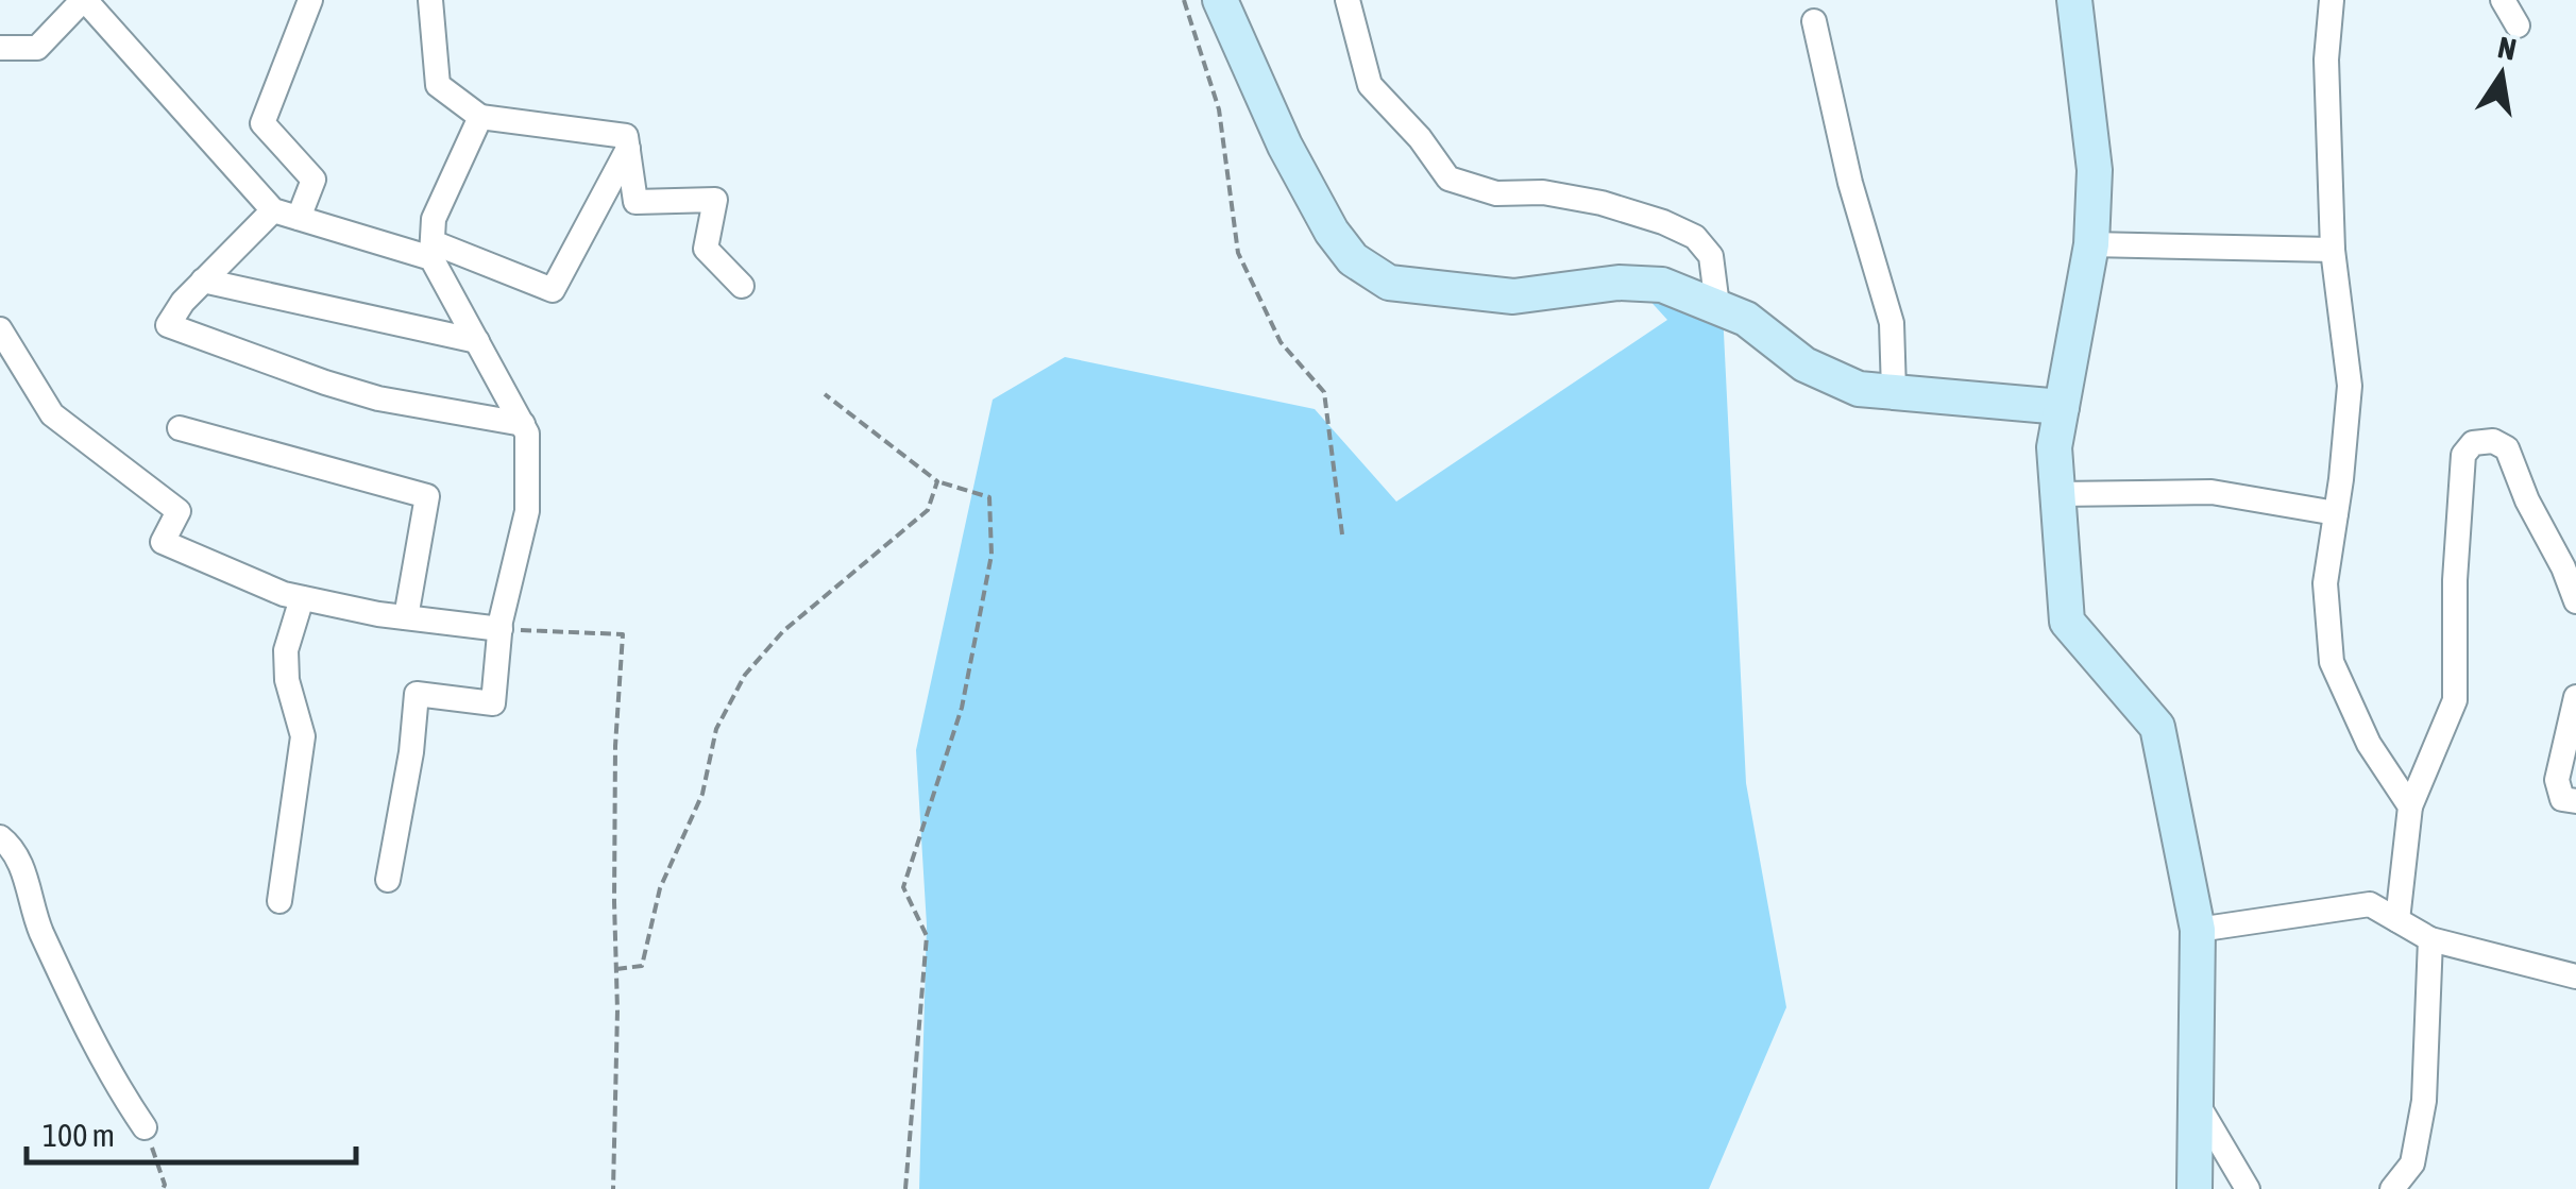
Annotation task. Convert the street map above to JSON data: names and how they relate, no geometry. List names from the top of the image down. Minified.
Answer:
{"scale_bar":"100 m","north":"top"}
